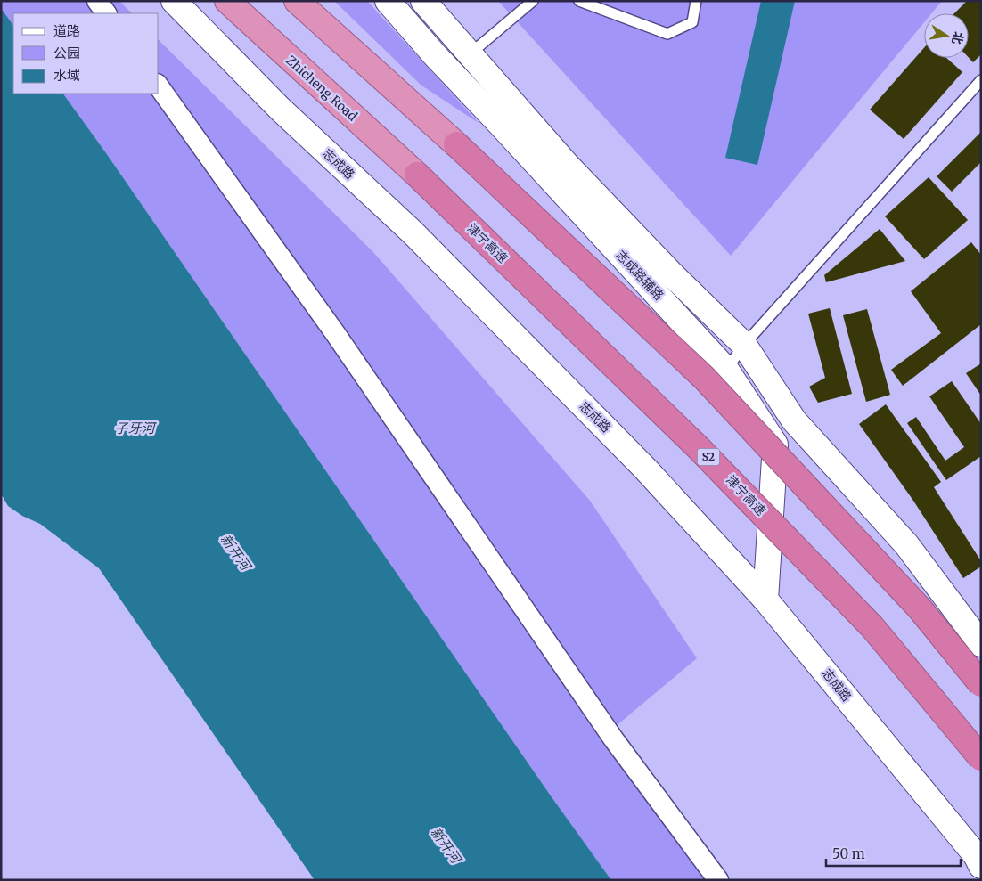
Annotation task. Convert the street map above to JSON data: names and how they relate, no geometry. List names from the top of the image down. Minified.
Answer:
{"streets":{"highway":["Zhicheng Road","津宁高速","S2"],"street":["志成路","志成路辅路"]},"crossings":[["Zhicheng Road","津宁高速"],["志成路","志成路辅路"]],"water":["子牙河","新开河"],"legend":["道路","公园","水域"],"scale_bar":"50 m","north":"right"}
